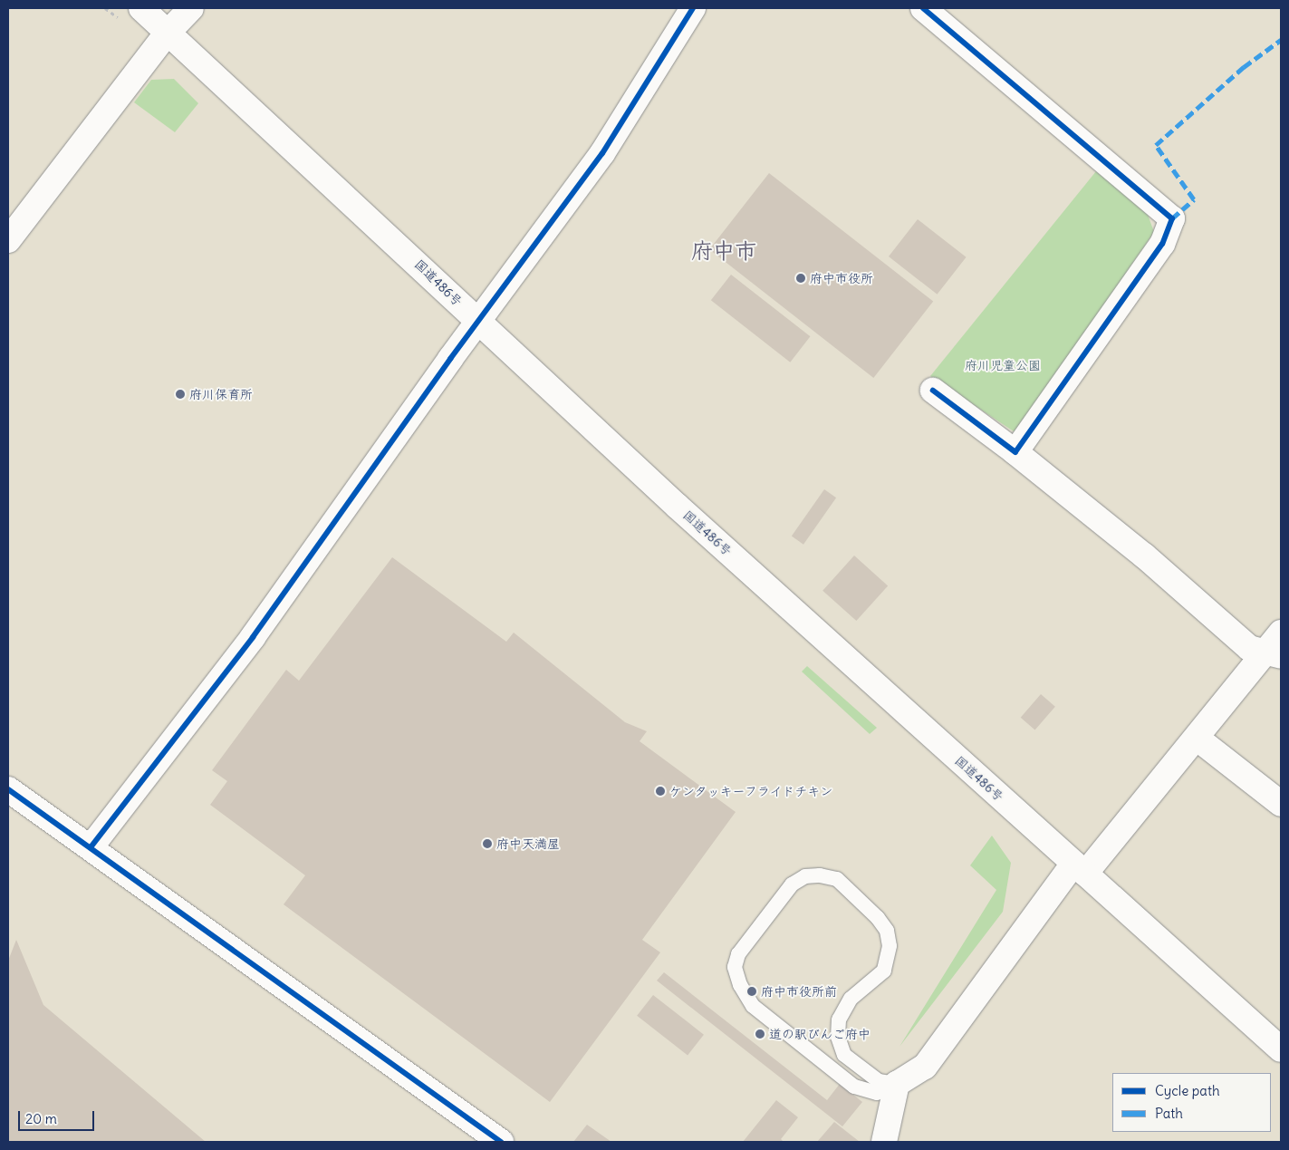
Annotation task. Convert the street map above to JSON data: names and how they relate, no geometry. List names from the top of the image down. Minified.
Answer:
{"streets":{"main road":["国道486号"]},"districts":["府中市"],"parks":["府川児童公園"],"places":["府中市役所","府川保育所","ケンタッキーフライドチキン","府中天満屋","府中市役所前","道の駅びんご府中"],"legend":["Cycle path","Path"],"scale_bar":"20 m"}
